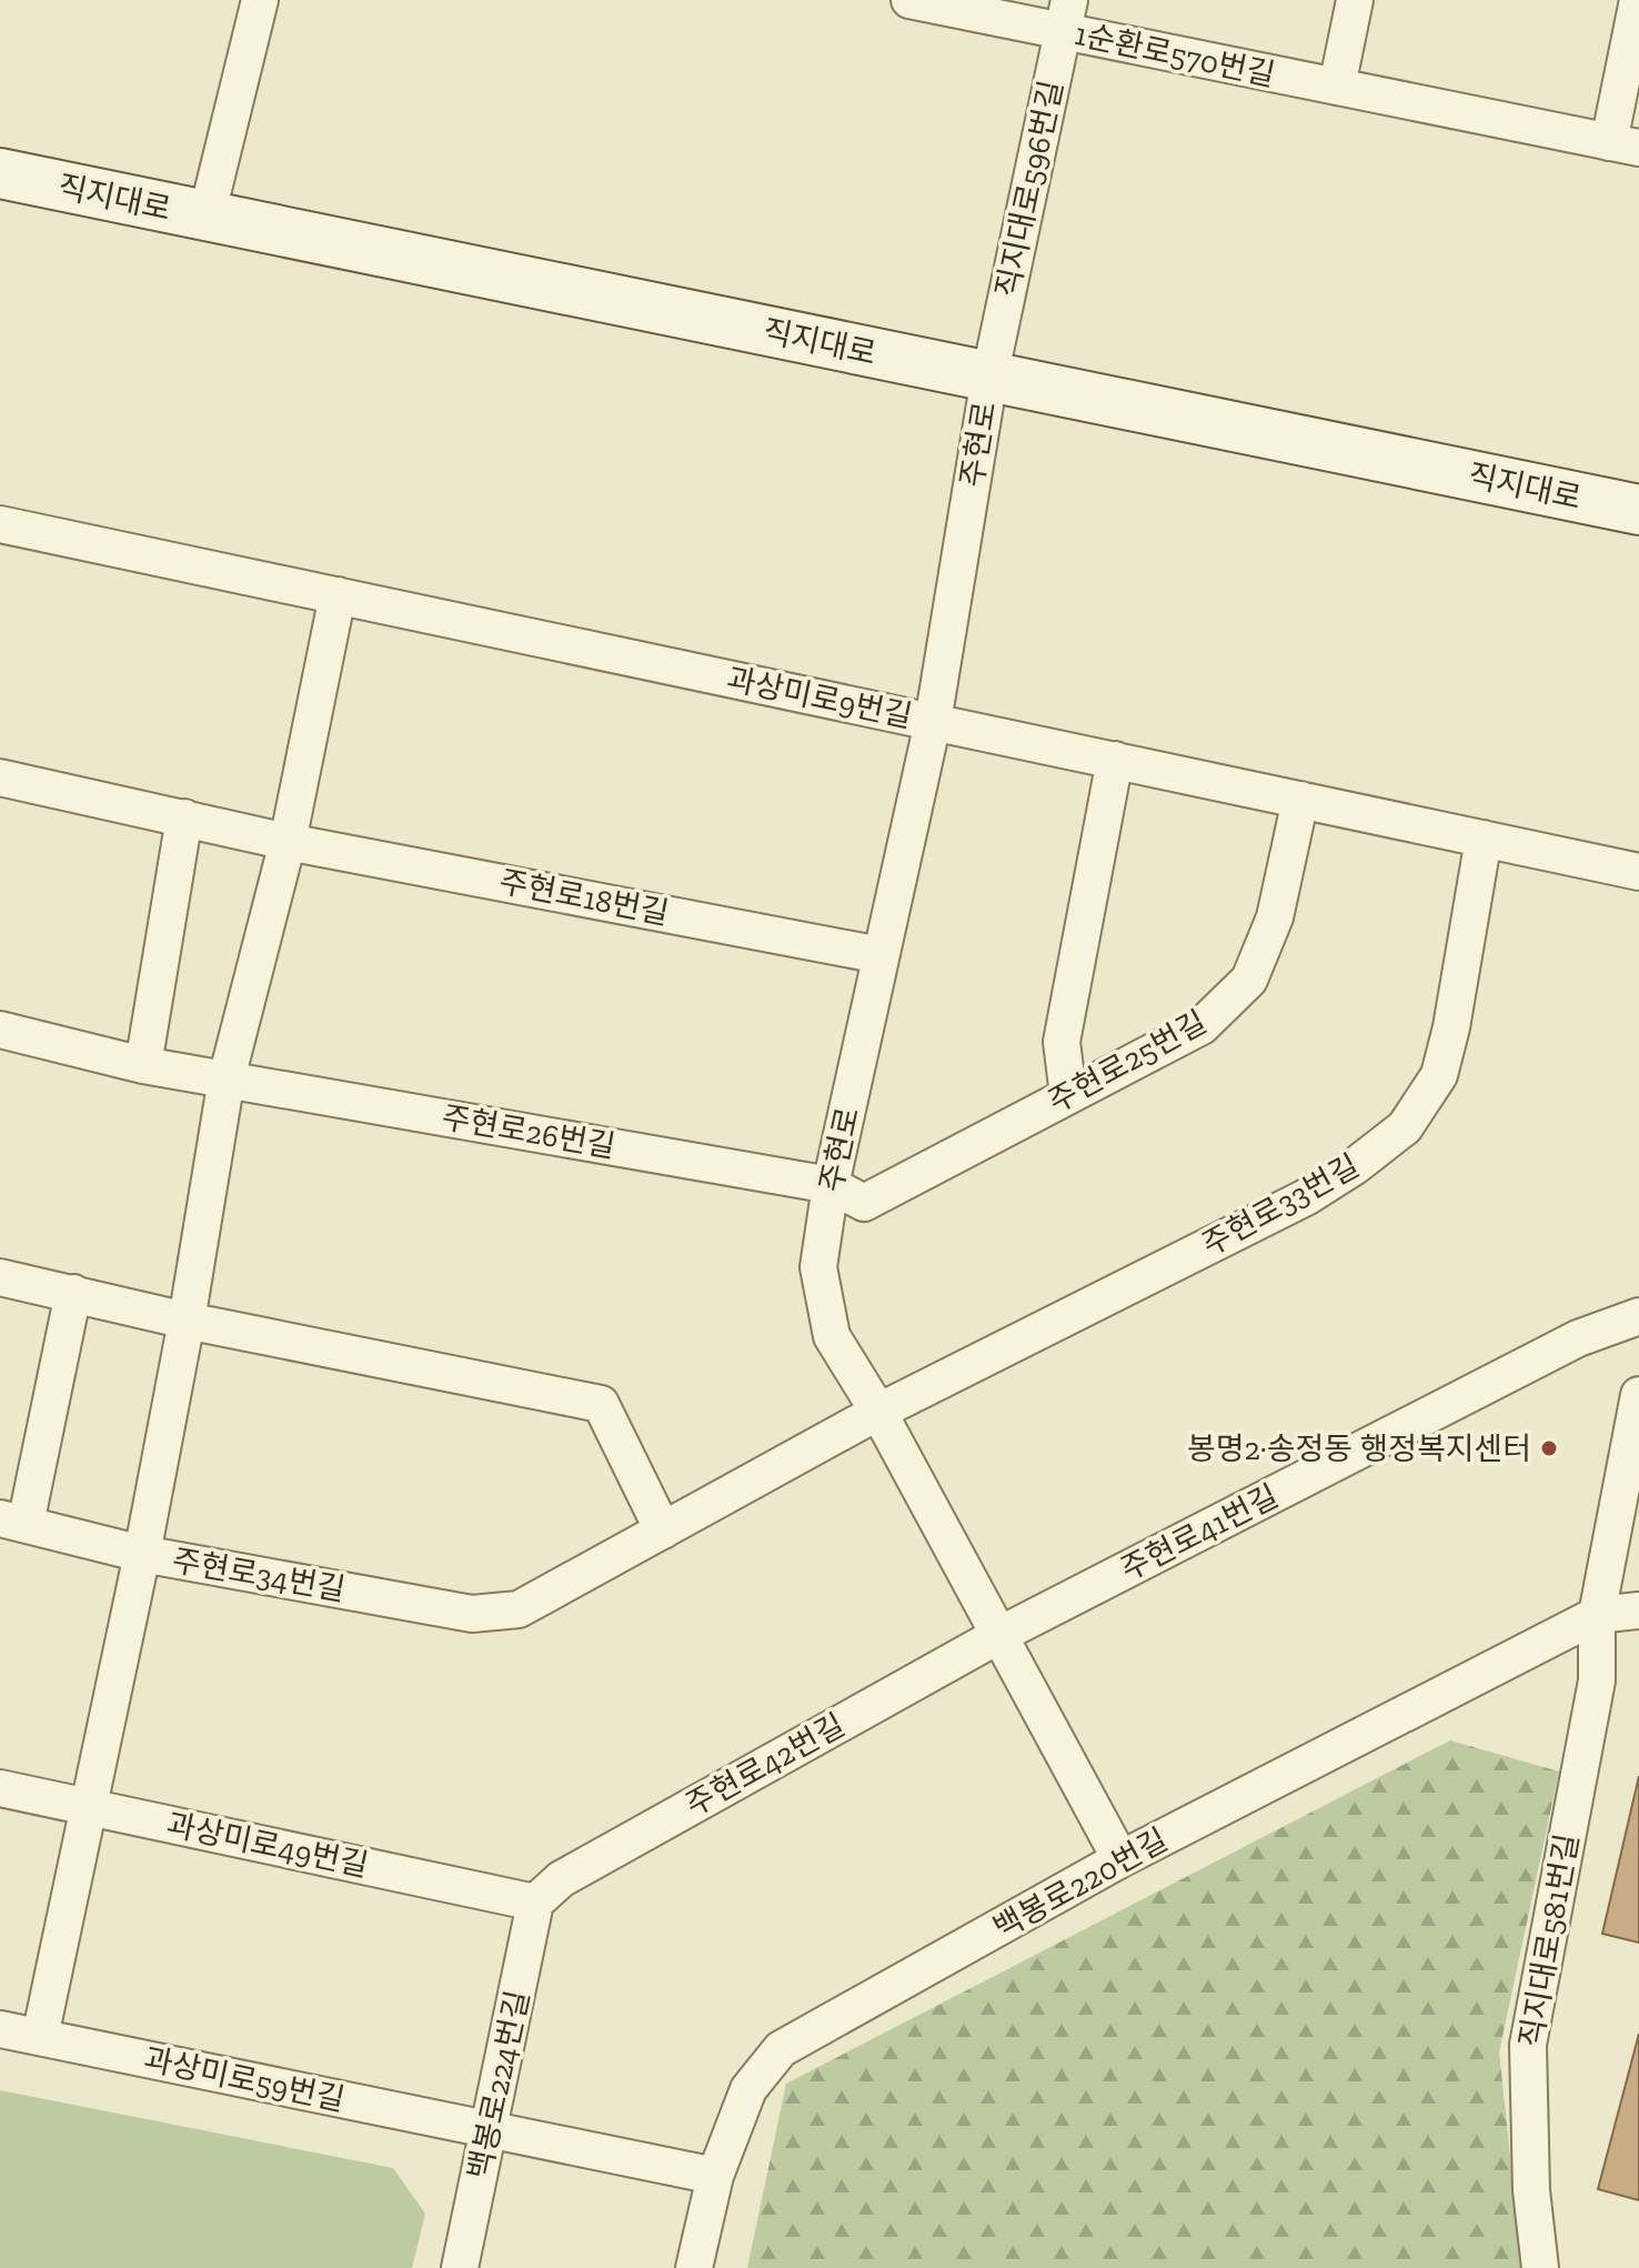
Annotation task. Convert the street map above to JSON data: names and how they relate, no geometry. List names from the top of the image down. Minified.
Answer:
{"streets":{"street":["1순환로570번길","직지대로596번길","직지대로","주현로","과상미로9번길","주현로18번길","주현로25번길","주현로26번길","주현로33번길","주현로41번길","주현로34번길","주현로42번길","과상미로49번길","백봉로220번길","직지대로581번길","과상미로59번길","백봉로224번길"]},"crossings":[["1순환로570번길","직지대로596번길"],["직지대로596번길","직지대로"],["직지대로596번길","주현로"],["직지대로","주현로"],["주현로","과상미로9번길"],["주현로","주현로18번길"],["주현로","주현로25번길"],["주현로","주현로26번길"],["주현로","주현로33번길"],["주현로","주현로41번길"],["주현로","주현로34번길"],["주현로","주현로42번길"],["주현로","백봉로220번길"],["과상미로9번길","주현로25번길"],["과상미로9번길","주현로33번길"],["과상미로9번길","주현로34번길"],["주현로18번길","주현로34번길"],["주현로25번길","주현로26번길"],["주현로26번길","주현로34번길"],["주현로33번길","주현로34번길"],["주현로41번길","주현로42번길"],["주현로42번길","과상미로49번길"],["주현로42번길","백봉로224번길"],["과상미로49번길","백봉로224번길"],["백봉로220번길","직지대로581번길"],["백봉로220번길","과상미로59번길"],["과상미로59번길","백봉로224번길"]],"places":["봉명2·송정동 행정복지센터"]}
